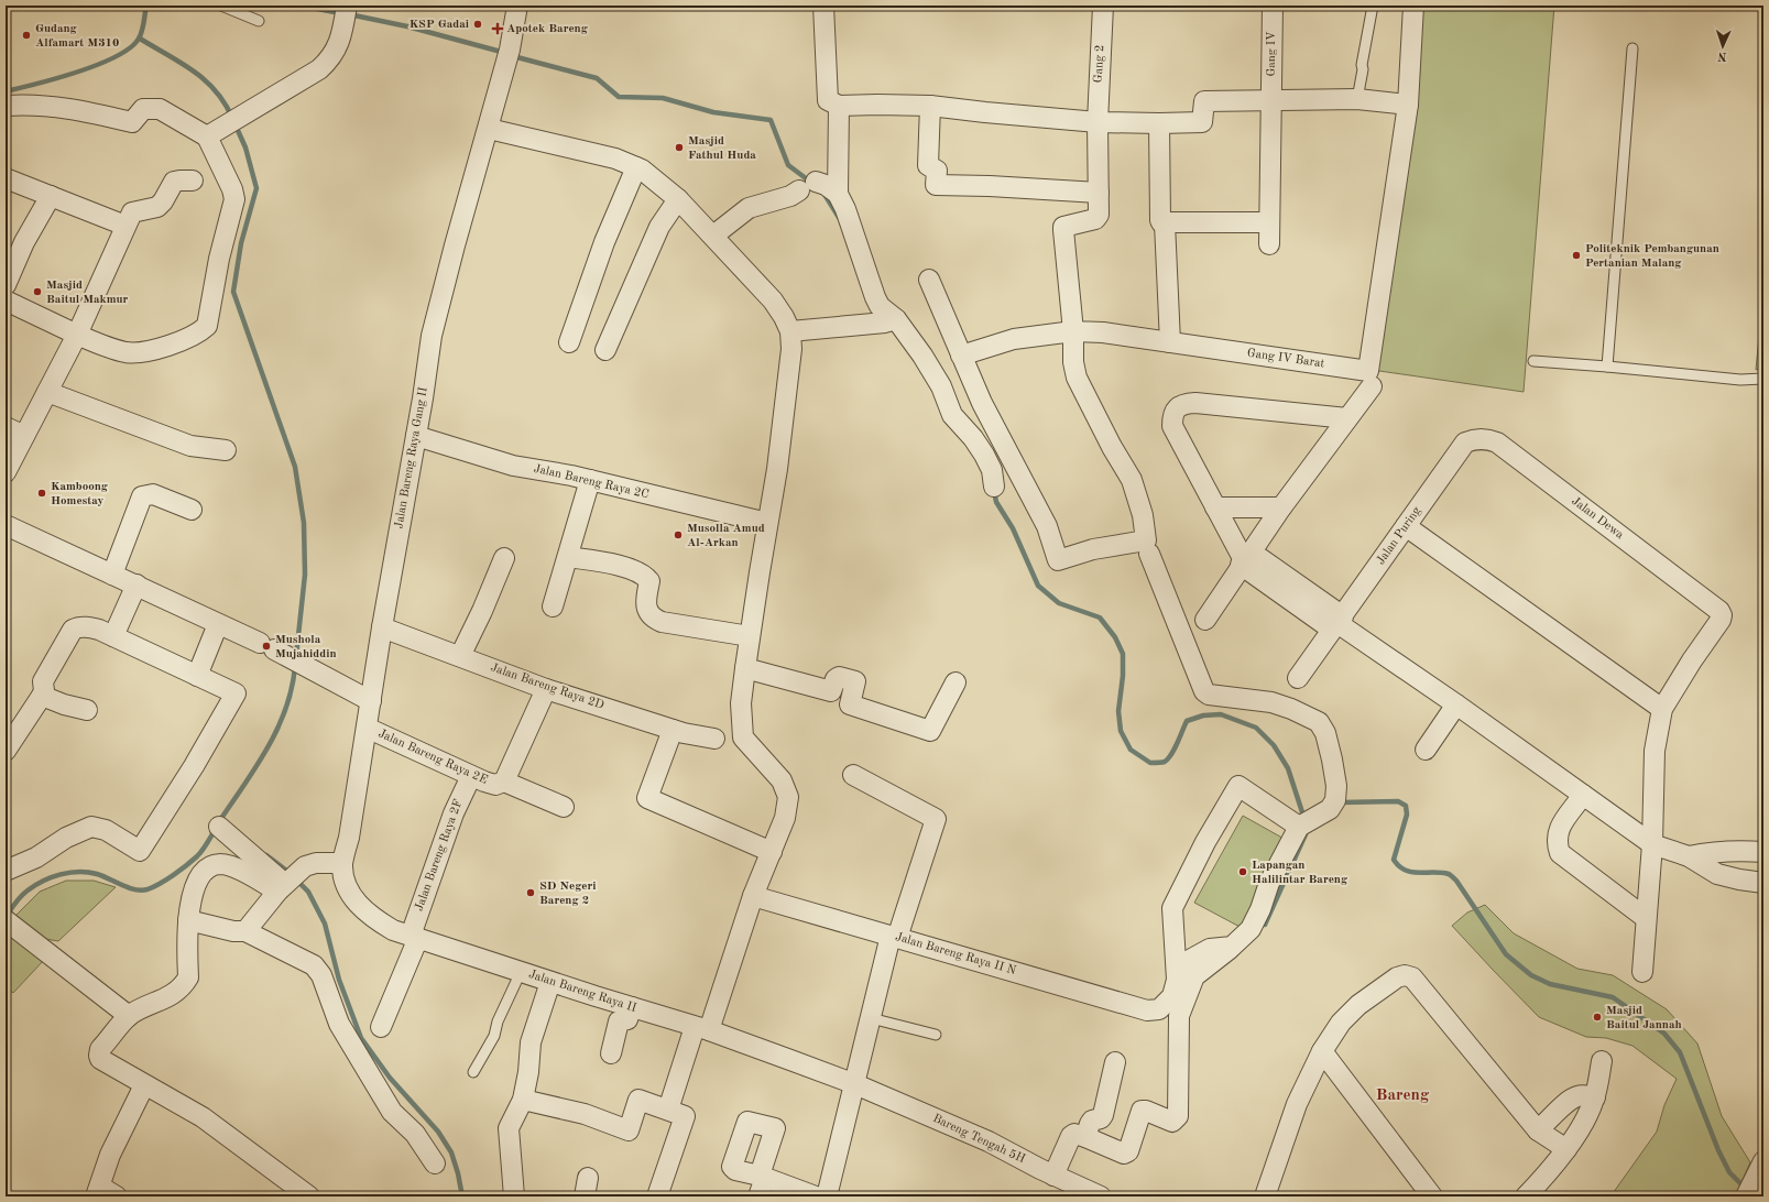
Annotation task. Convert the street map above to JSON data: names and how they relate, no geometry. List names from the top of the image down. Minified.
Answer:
{"streets":{"street":["Gang IV","Gang 2","Gang IV Barat","Jalan Bareng Raya Gang II","Jalan Bareng Raya 2C","Jalan Dewa","Jalan Puring","Jalan Bareng Raya 2D","Jalan Bareng Raya 2E","Jalan Bareng Raya 2F","Jalan Bareng Raya II N","Jalan Bareng Raya II","Bareng Tengah 5H"]},"crossings":[["Jalan Bareng Raya Gang II","Jalan Bareng Raya 2C"],["Jalan Bareng Raya Gang II","Jalan Bareng Raya 2D"],["Jalan Bareng Raya Gang II","Jalan Bareng Raya 2E"],["Jalan Bareng Raya Gang II","Jalan Bareng Raya II"],["Jalan Dewa","Jalan Puring"],["Jalan Bareng Raya 2D","Jalan Bareng Raya 2E"],["Jalan Bareng Raya 2E","Jalan Bareng Raya 2F"],["Jalan Bareng Raya 2F","Jalan Bareng Raya II"],["Jalan Bareng Raya II","Bareng Tengah 5H"]],"districts":["Bareng"],"places":{"other":["KSP Gadai","Gudang Alfamart M310","Masjid Fathul Huda","Politeknik Pembangunan Pertanian Malang","Masjid Baitul Makmur","Kamboong Homestay","Musolla Amud Al-Arkan","Mushola Mujahiddin","Lapangan Halilintar Bareng","SD Negeri Bareng 2","Masjid Baitul Jannah"],"health":["Apotek Bareng"]},"north":"bottom"}
